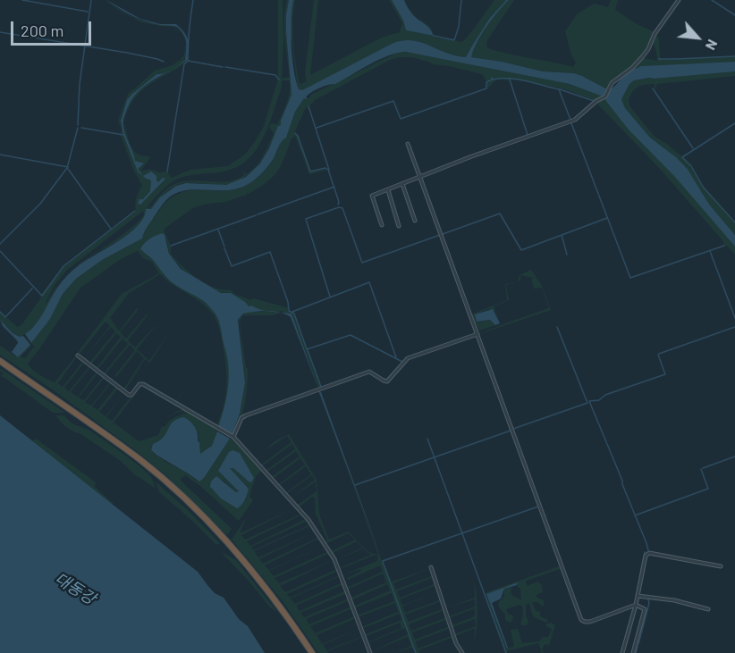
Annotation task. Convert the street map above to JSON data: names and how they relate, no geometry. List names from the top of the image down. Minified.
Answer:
{"water":["대동강"],"scale_bar":"200 m","north":"bottom right"}
